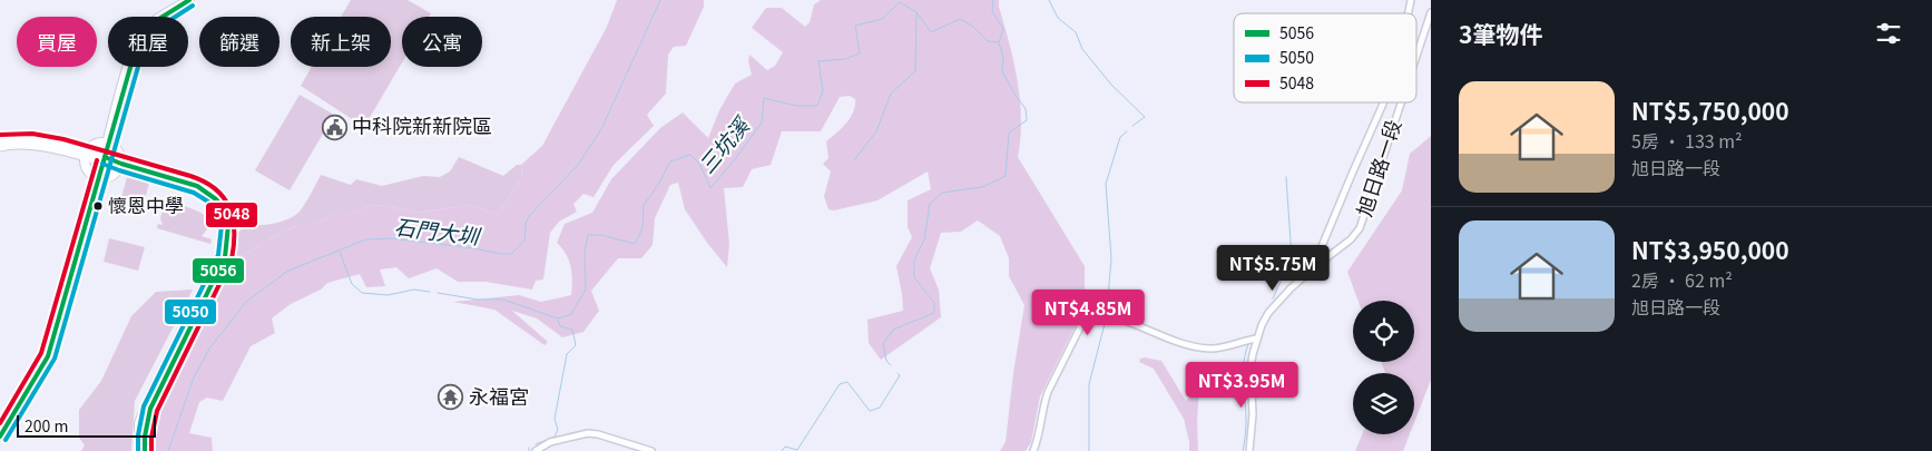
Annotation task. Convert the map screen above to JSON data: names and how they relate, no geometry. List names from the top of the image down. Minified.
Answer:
{"streets":{"street":["旭日路一段"]},"water":["三坑溪","石門大圳"],"places":{"public building":["中科院新新院區"],"other":["懷恩中學"],"temple":["永福宮"]},"lines":["transit line 5056","transit line 5050","transit line 5048"],"legend":["5056","5050","5048"],"scale_bar":"200 m","page":{"heading":"3筆物件","chip":["買屋","租屋","篩選","新上架","公寓"],"list":[{"name":"NT$5,750,000","note":"5房 · 133 m² · 旭日路一段"},{"name":"NT$3,950,000","note":"2房 · 62 m² · 旭日路一段"}],"price":["NT$5.75M","NT$4.85M","NT$3.95M"],"scale":"200 m"}}
